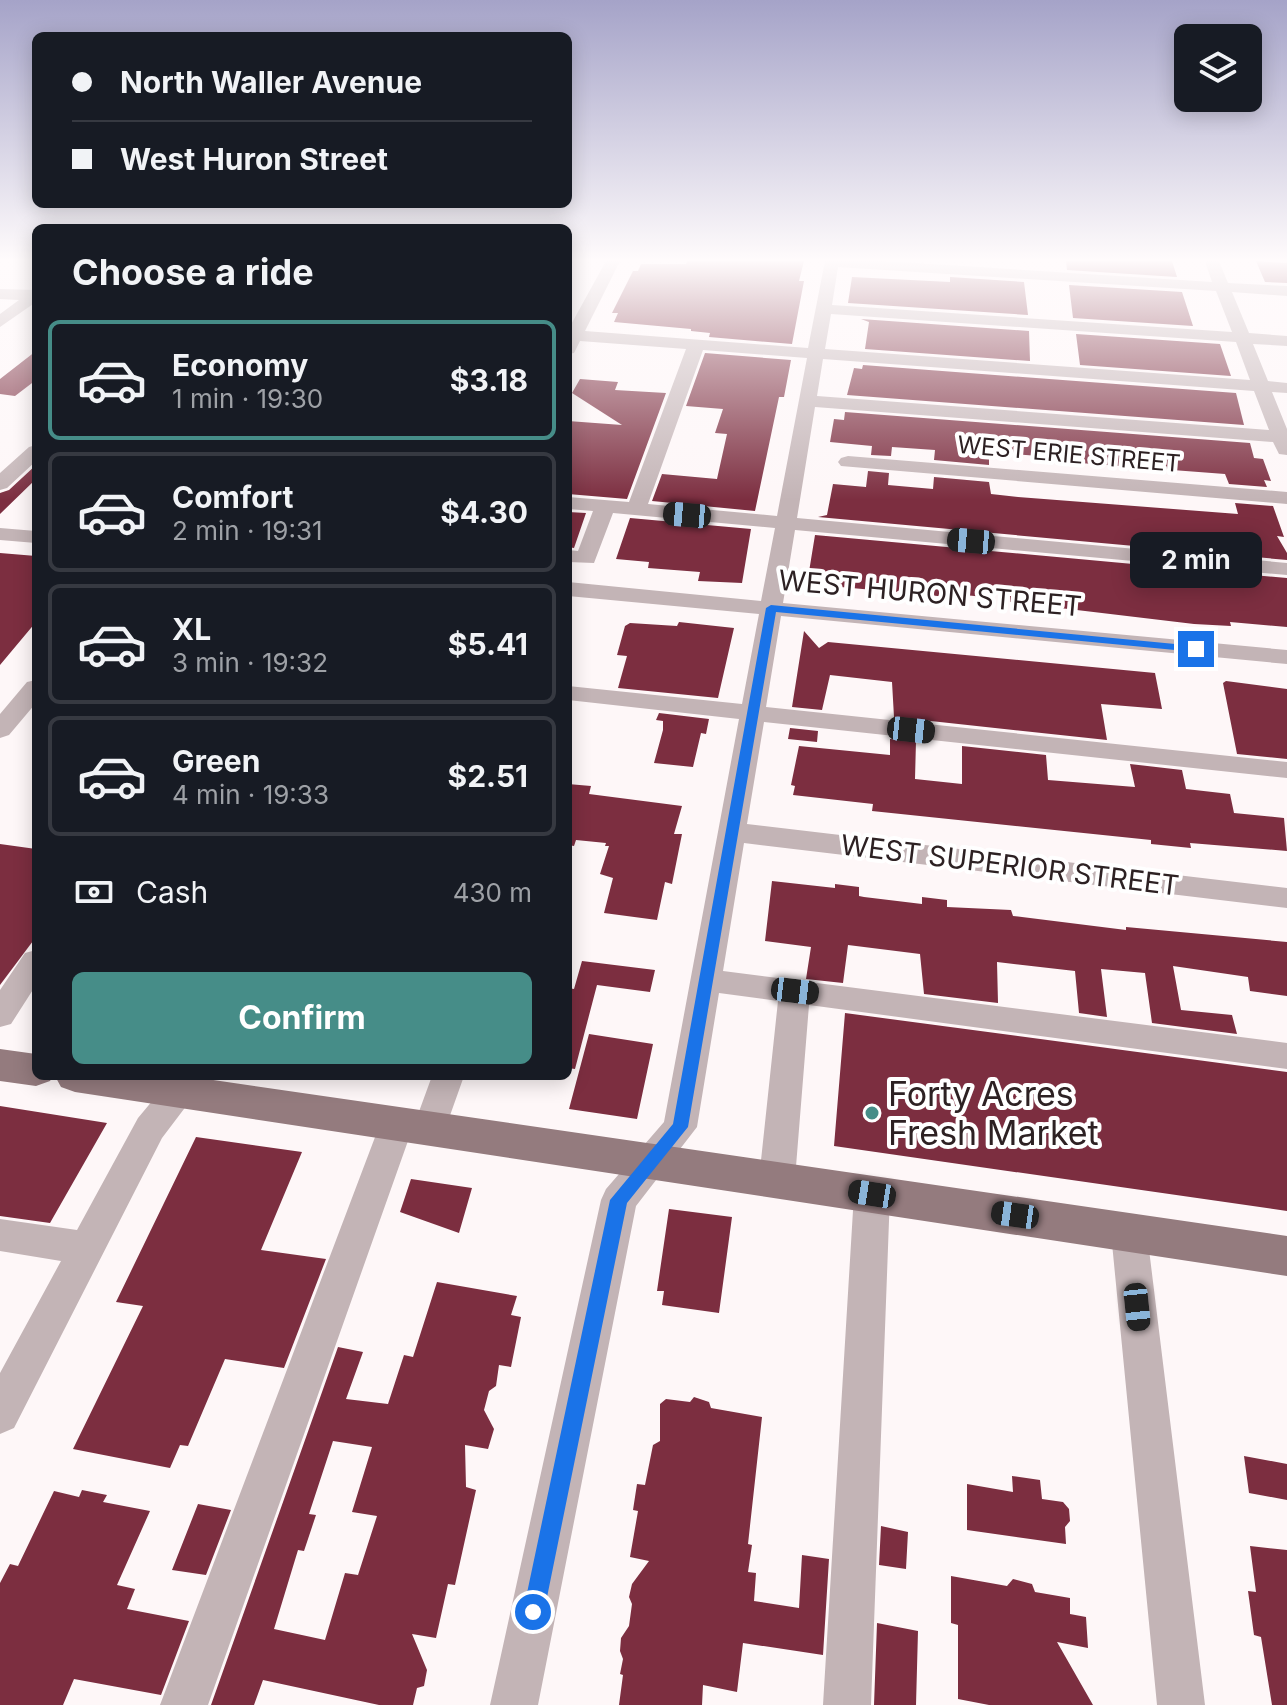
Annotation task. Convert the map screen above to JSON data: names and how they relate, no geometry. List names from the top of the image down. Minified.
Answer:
{"streets":{"street":["WEST ERIE STREET","WEST HURON STREET","WEST SUPERIOR STREET"]},"places":["Forty Acres Fresh Market"],"page":{"banner":["North Waller Avenue","West Huron Street"],"heading":"Choose a ride","list":[{"name":"Economy","note":"1 min · 19:30","value":"$3.18"},{"name":"Comfort","note":"2 min · 19:31","value":"$4.30"},{"name":"XL","note":"3 min · 19:32","value":"$5.41"},{"name":"Green","note":"4 min · 19:33","value":"$2.51"}],"bubble":"2 min","pay":["Cash","430 m"],"buttons":"Confirm"}}
